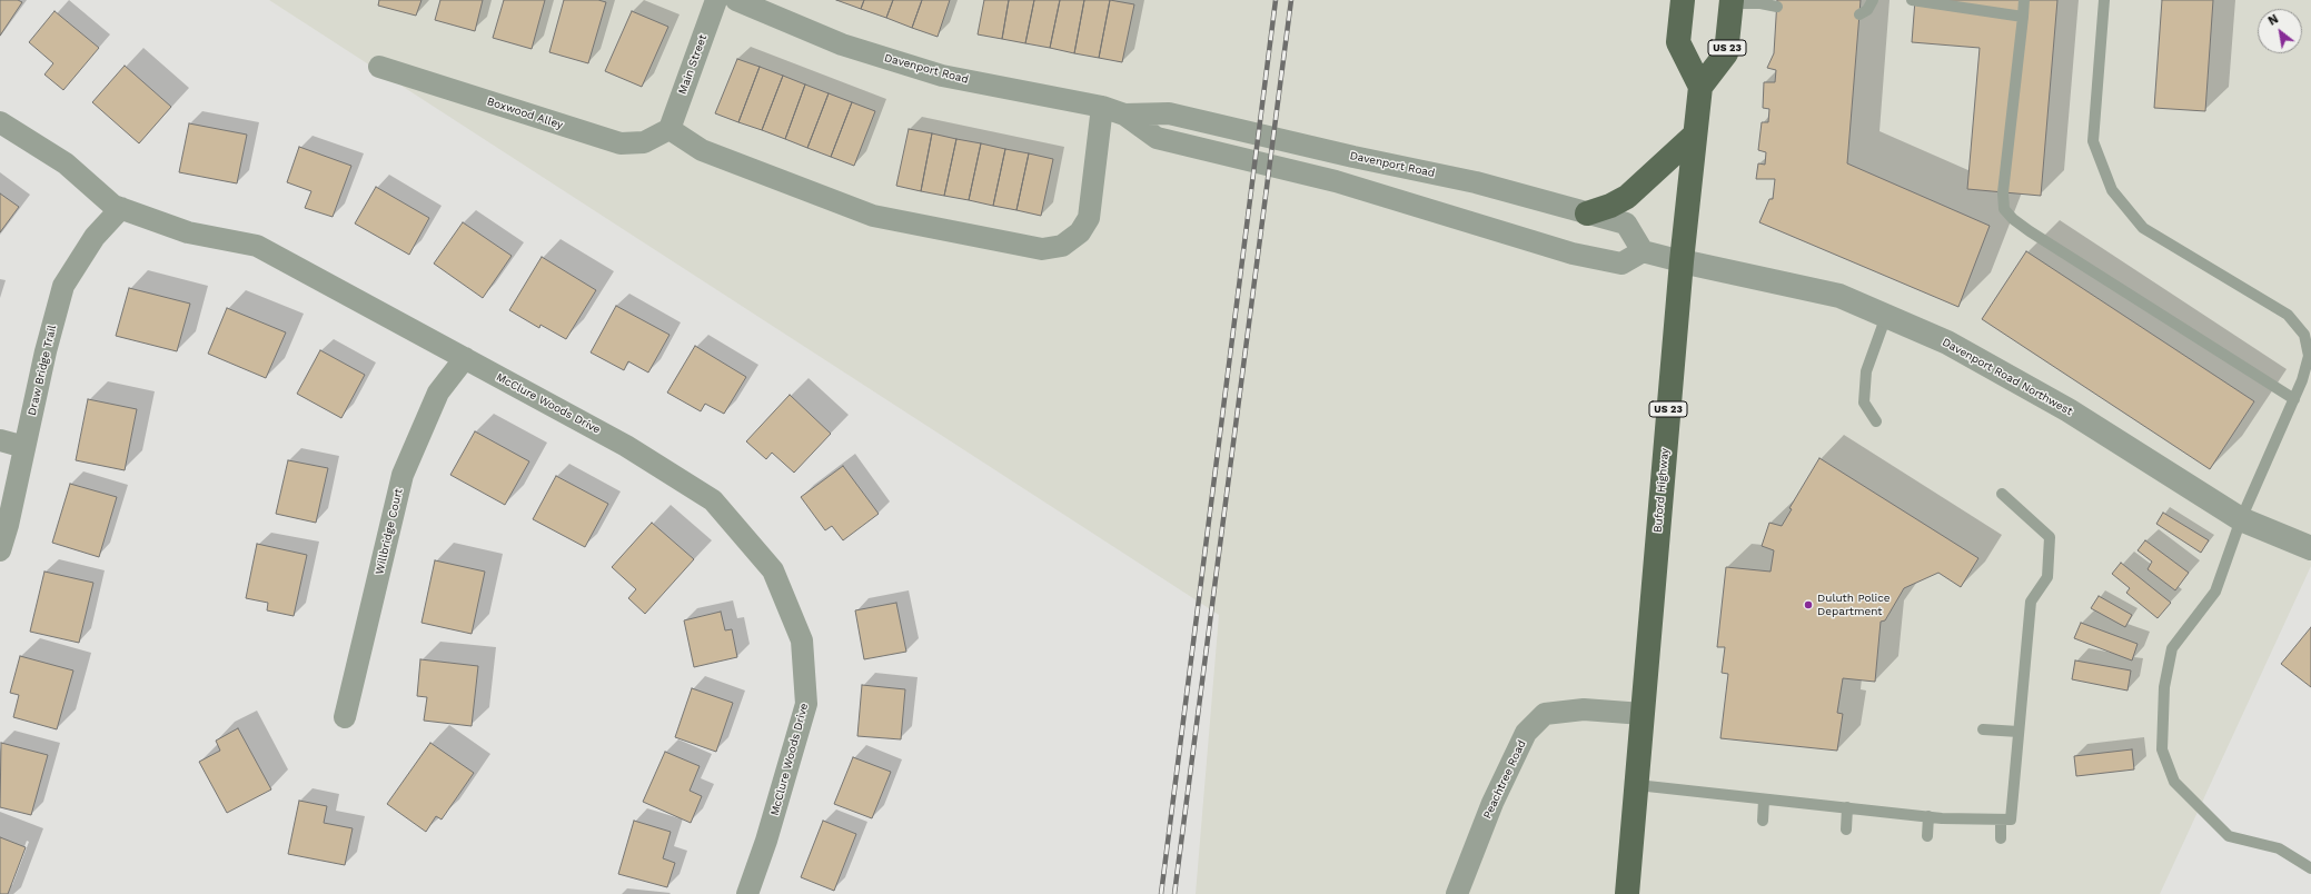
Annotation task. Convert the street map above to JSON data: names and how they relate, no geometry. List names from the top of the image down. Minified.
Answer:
{"streets":{"main road":["US 23","Buford Highway"],"street":["Main Street","Davenport Road","Boxwood Alley","Draw Bridge Trail","Davenport Road Northwest","McClure Woods Drive","Willbridge Court","Peachtree Road"]},"crossings":[["US 23","Buford Highway"],["Main Street","Boxwood Alley"],["Draw Bridge Trail","McClure Woods Drive"],["Davenport Road Northwest","Buford Highway"],["McClure Woods Drive","Willbridge Court"],["Buford Highway","Peachtree Road"]],"places":["Duluth Police Department"],"north":"top left"}
